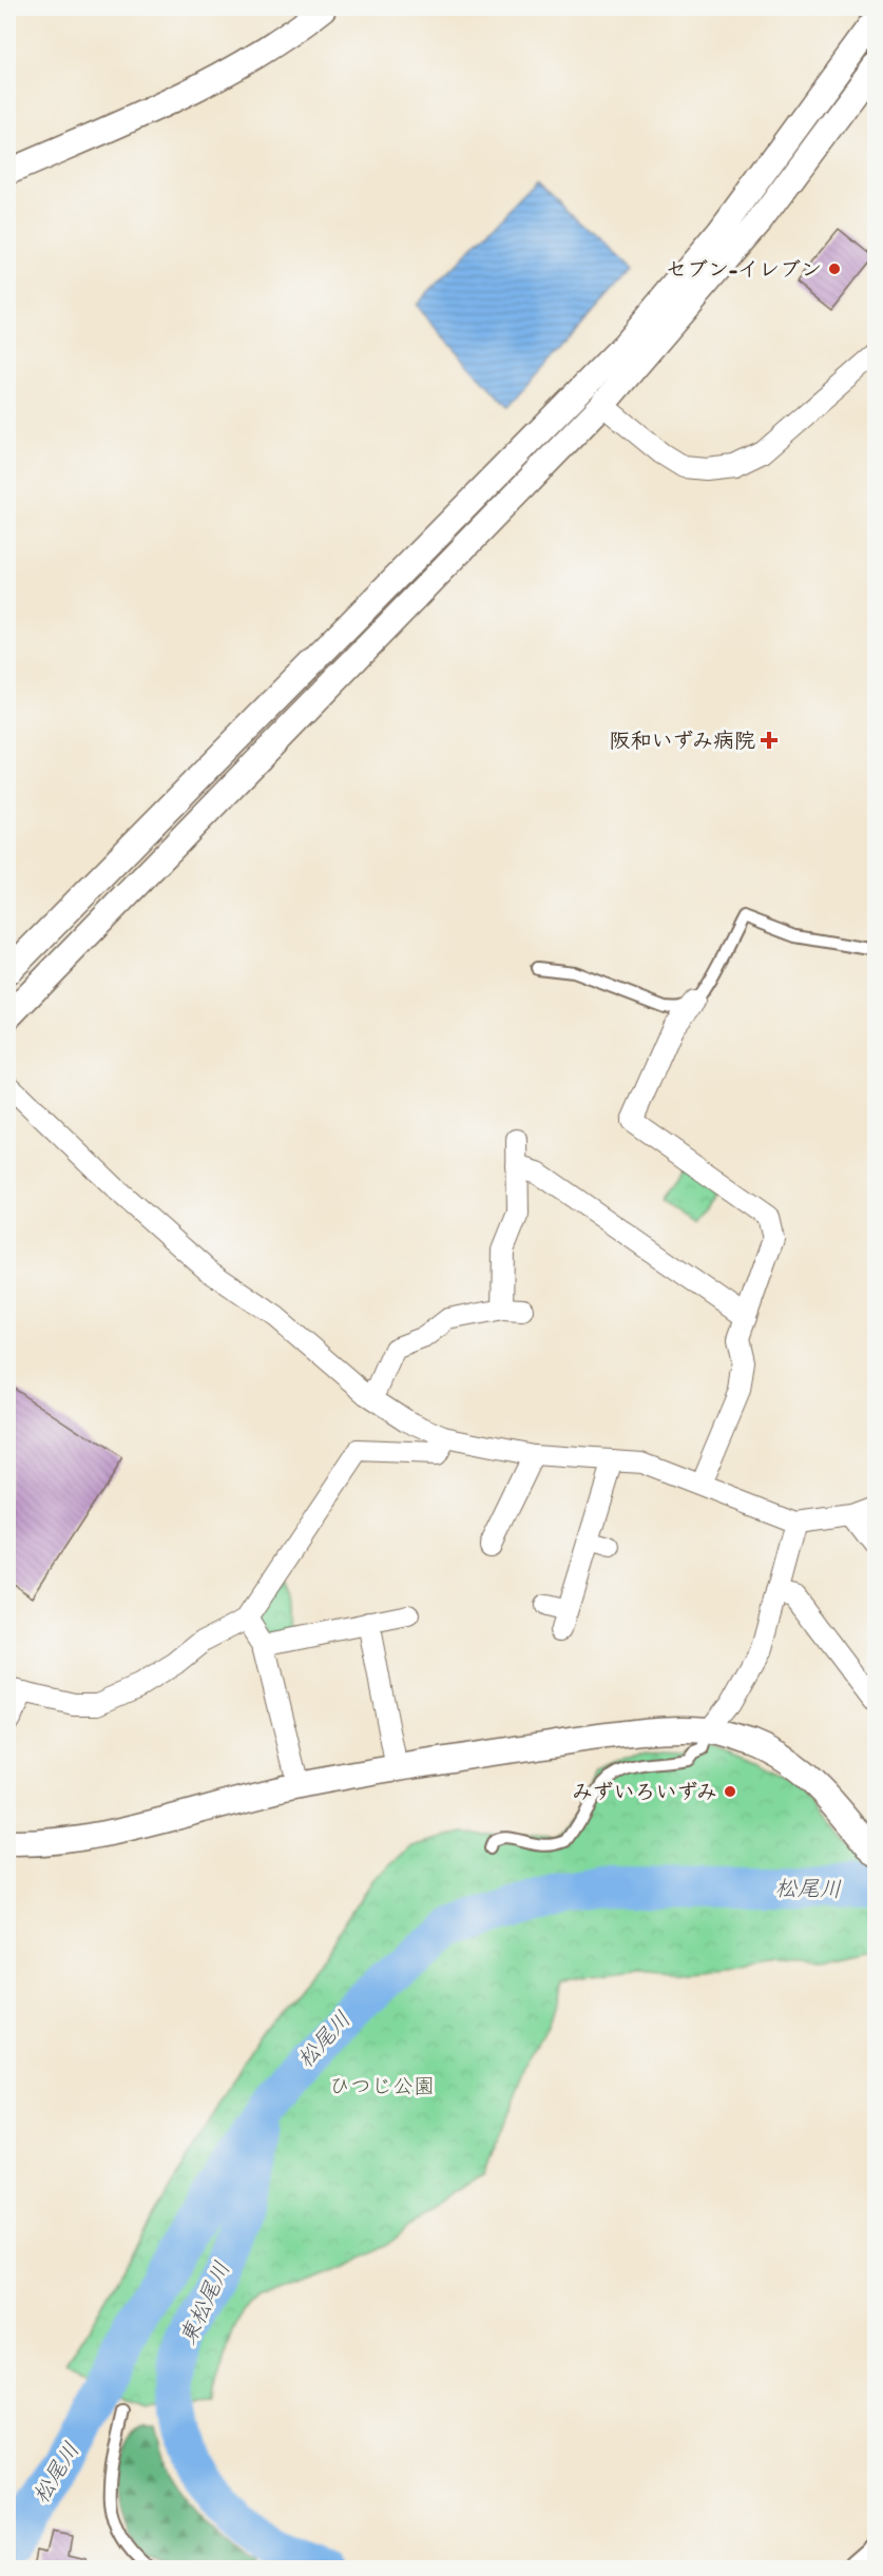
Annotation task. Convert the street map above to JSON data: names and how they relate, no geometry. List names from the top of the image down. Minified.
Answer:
{"water":["松尾川","東松尾川"],"parks":["ひつじ公園"],"places":{"other":["セブン-イレブン","みずいろいずみ"],"health":["阪和いずみ病院"]}}
